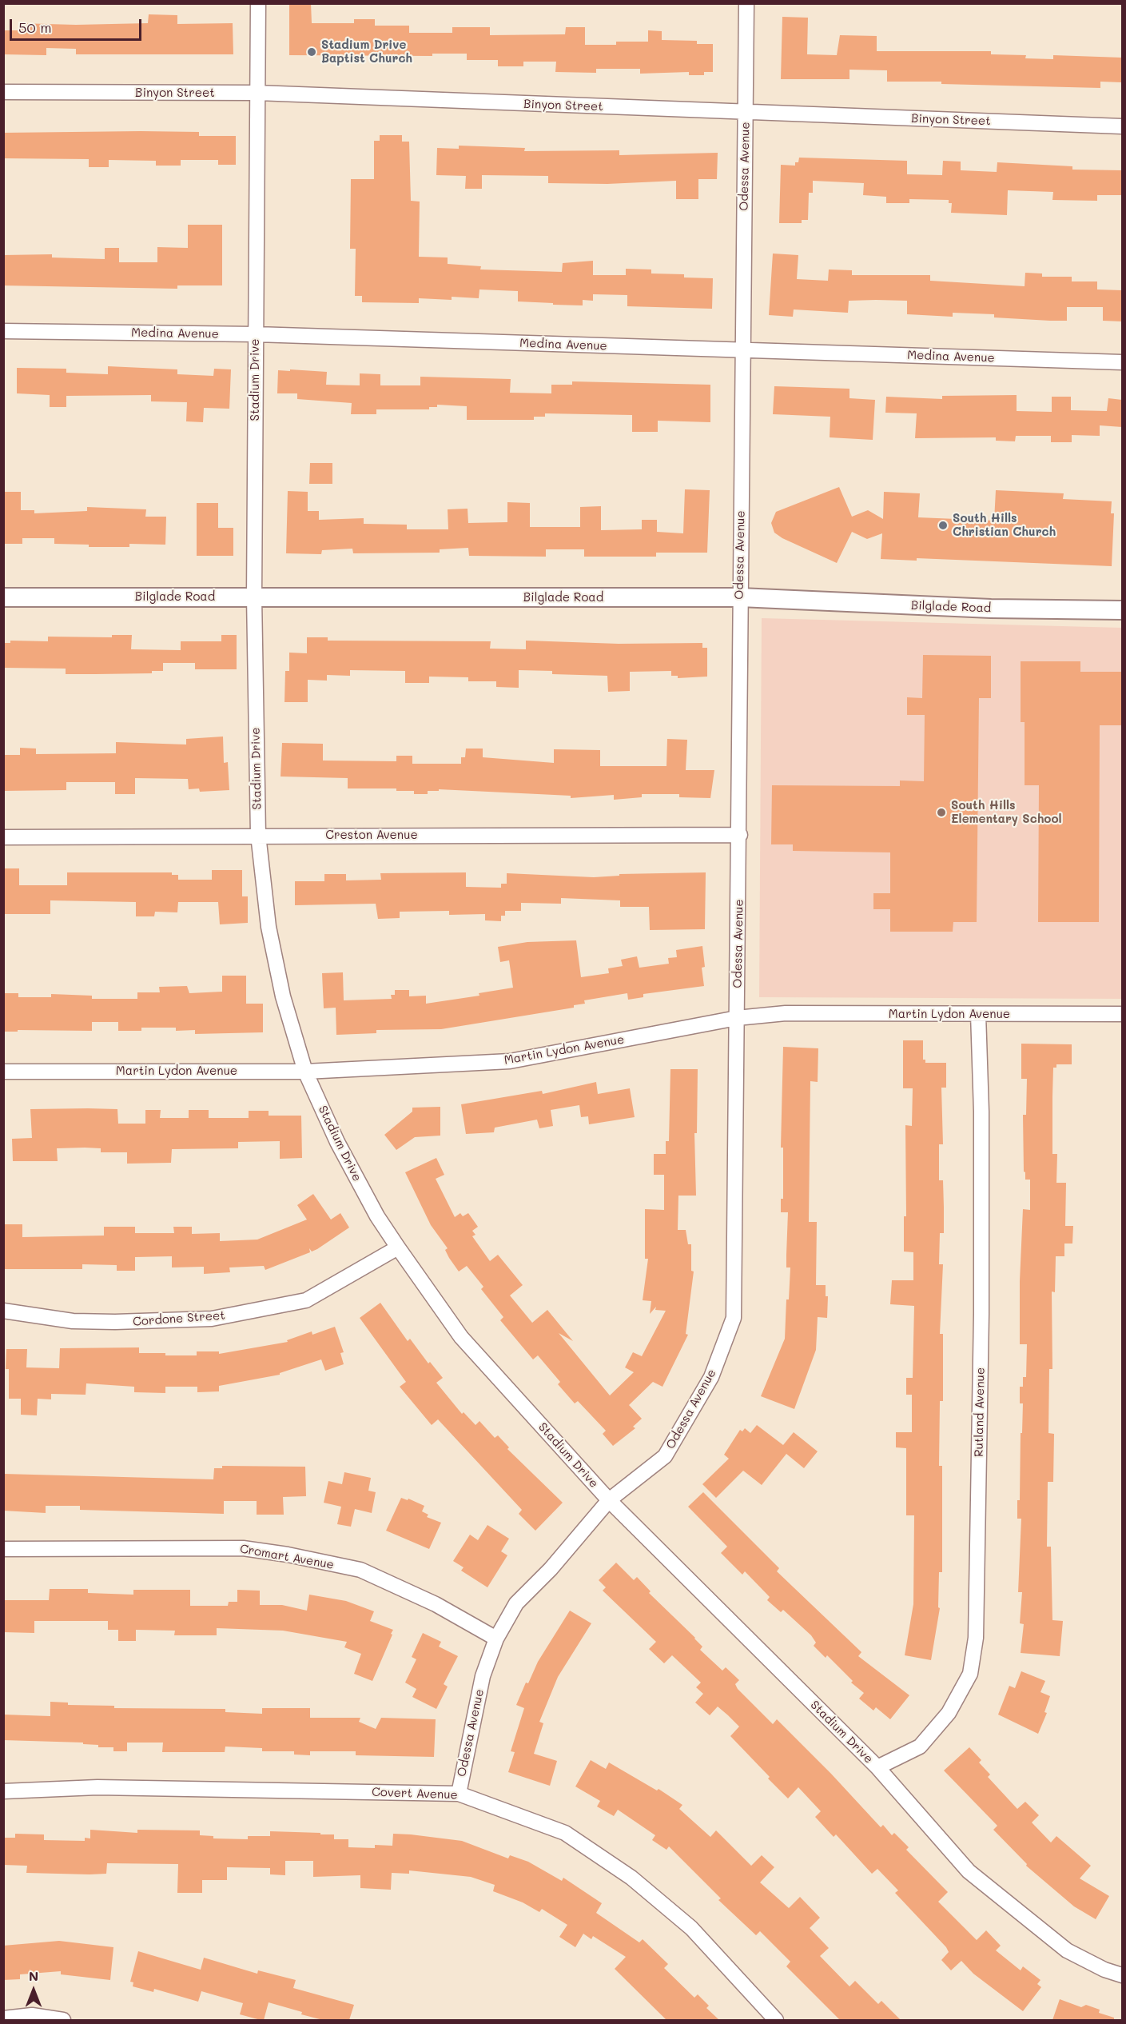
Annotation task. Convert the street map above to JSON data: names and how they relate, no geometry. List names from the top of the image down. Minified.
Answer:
{"streets":{"street":["Binyon Street","Odessa Avenue","Medina Avenue","Stadium Drive","Bilglade Road","Creston Avenue","Martin Lydon Avenue","Cordone Street","Rutland Avenue","Cromart Avenue","Covert Avenue"]},"crossings":[["Binyon Street","Odessa Avenue"],["Binyon Street","Stadium Drive"],["Odessa Avenue","Medina Avenue"],["Odessa Avenue","Stadium Drive"],["Odessa Avenue","Bilglade Road"],["Odessa Avenue","Creston Avenue"],["Odessa Avenue","Martin Lydon Avenue"],["Odessa Avenue","Cromart Avenue"],["Odessa Avenue","Covert Avenue"],["Medina Avenue","Stadium Drive"],["Stadium Drive","Bilglade Road"],["Stadium Drive","Creston Avenue"],["Stadium Drive","Martin Lydon Avenue"],["Stadium Drive","Cordone Street"],["Stadium Drive","Rutland Avenue"],["Martin Lydon Avenue","Rutland Avenue"]],"places":["Stadium Drive Baptist Church","South Hills Christian Church","South Hills Elementary School"],"scale_bar":"50 m","north":"top"}
